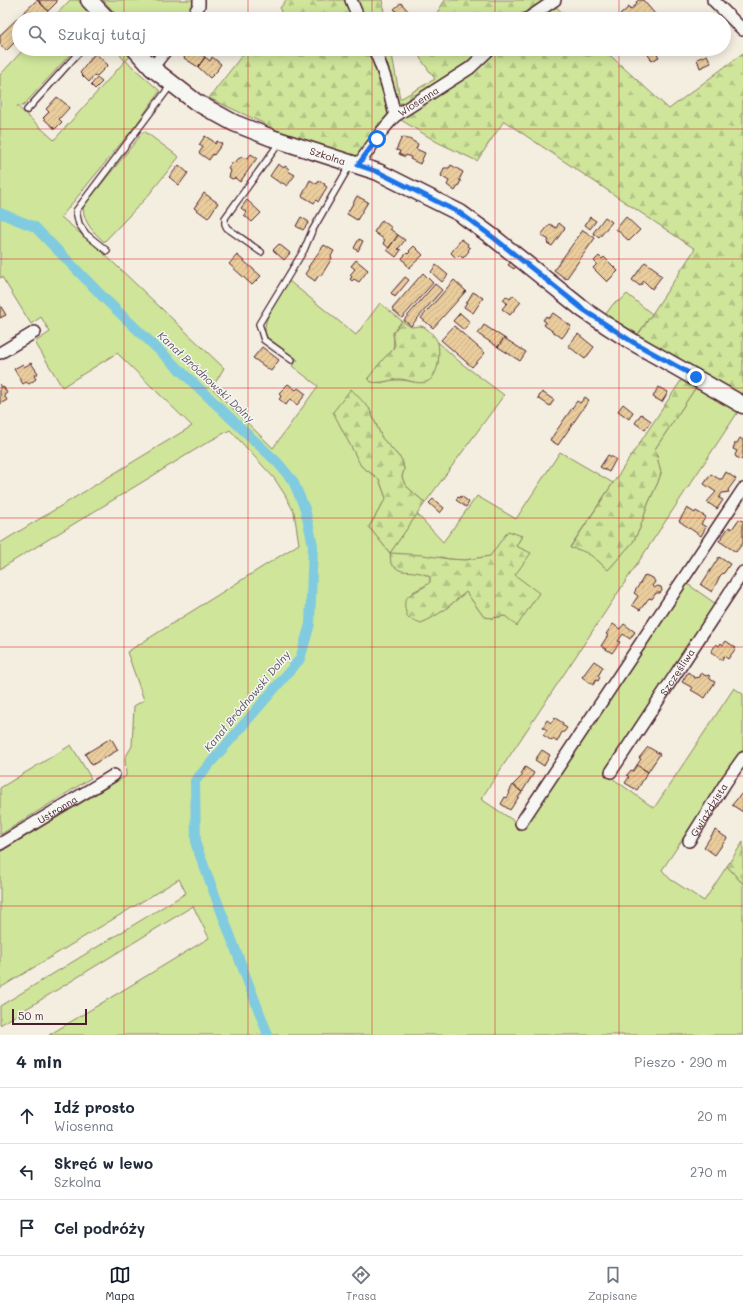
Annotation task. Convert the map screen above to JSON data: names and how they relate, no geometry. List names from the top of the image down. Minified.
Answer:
{"streets":{"street":["Wiosenna","Szkolna","Szczęśliwa","Ustronna","Gwiaździsta"]},"crossings":[["Wiosenna","Szkolna"]],"water":["Kanał Bródnowski Dolny"],"scale_bar":"50 m","page":{"search":"Szukaj tutaj","scale":"50 m","heading":["4 min","Pieszo · 290 m"],"list":[["Idź prosto","Wiosenna","20 m"],["Skręć w lewo","Szkolna","270 m"],"Cel podróży"],"nav":["Mapa","Trasa","Zapisane"]}}
